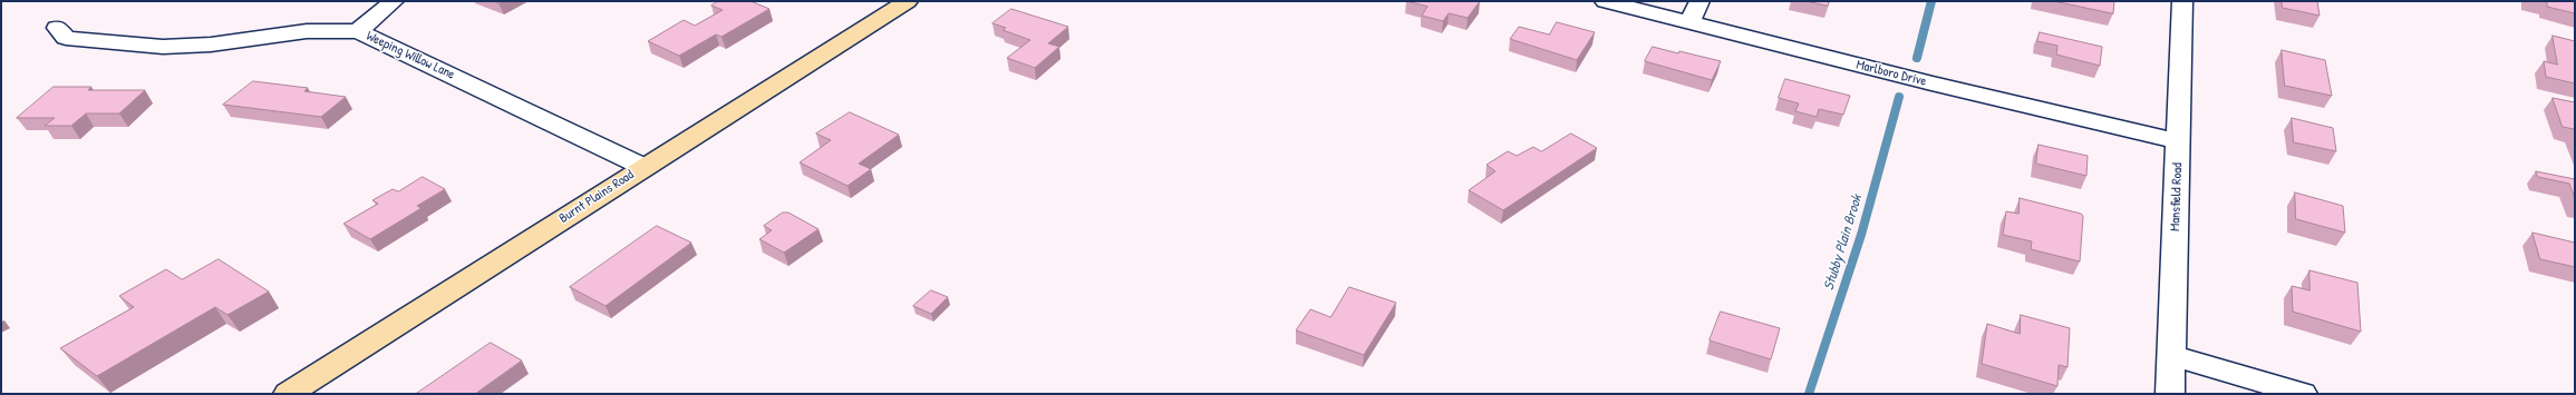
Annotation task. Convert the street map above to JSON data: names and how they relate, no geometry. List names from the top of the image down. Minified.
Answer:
{"streets":{"main road":["Burnt Plains Road"],"street":["Weeping Willow Lane","Marlboro Drive","Mansfield Road"]},"crossings":[["Weeping Willow Lane","Burnt Plains Road"],["Marlboro Drive","Mansfield Road"]],"water":["Stubby Plain Brook"]}
